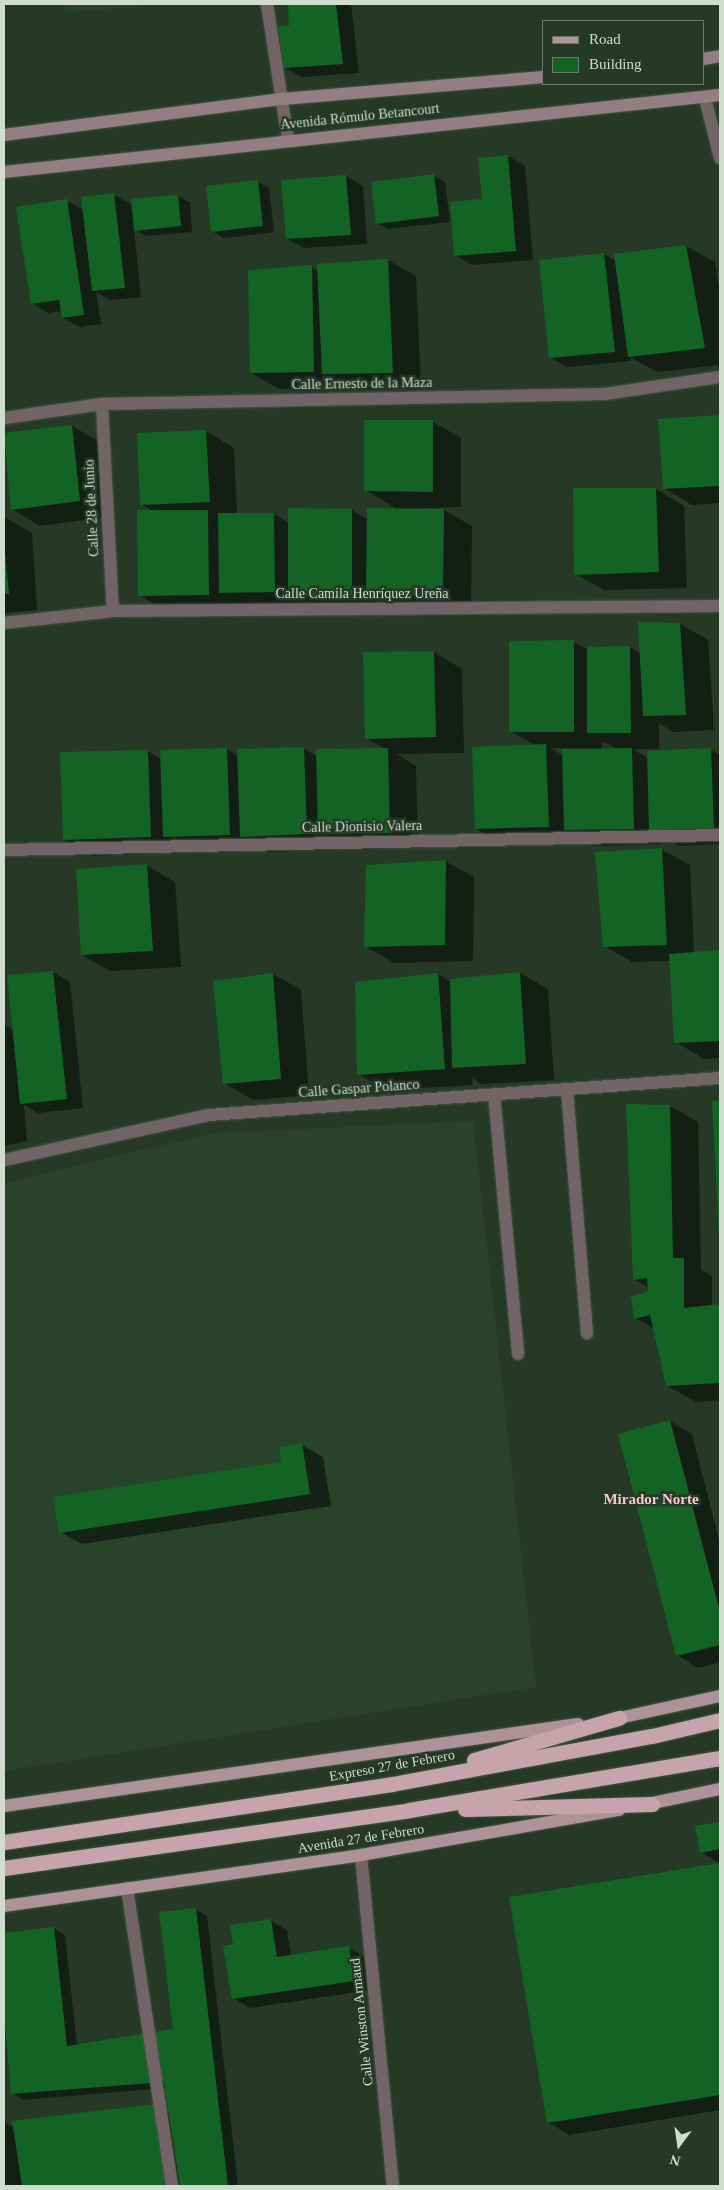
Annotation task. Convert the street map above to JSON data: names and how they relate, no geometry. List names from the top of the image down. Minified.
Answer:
{"streets":{"highway":["Expreso 27 de Febrero"],"main road":["Avenida Rómulo Betancourt","Avenida 27 de Febrero"],"street":["Calle Ernesto de la Maza","Calle 28 de Junio","Calle Camila Henríquez Ureña","Calle Dionisio Valera","Calle Gaspar Polanco","Calle Winston Armaud"]},"crossings":[["Calle Ernesto de la Maza","Calle 28 de Junio"],["Calle 28 de Junio","Calle Camila Henríquez Ureña"],["Avenida 27 de Febrero","Calle Winston Armaud"]],"districts":["Mirador Norte"],"legend":["Road","Building"],"north":"bottom"}
